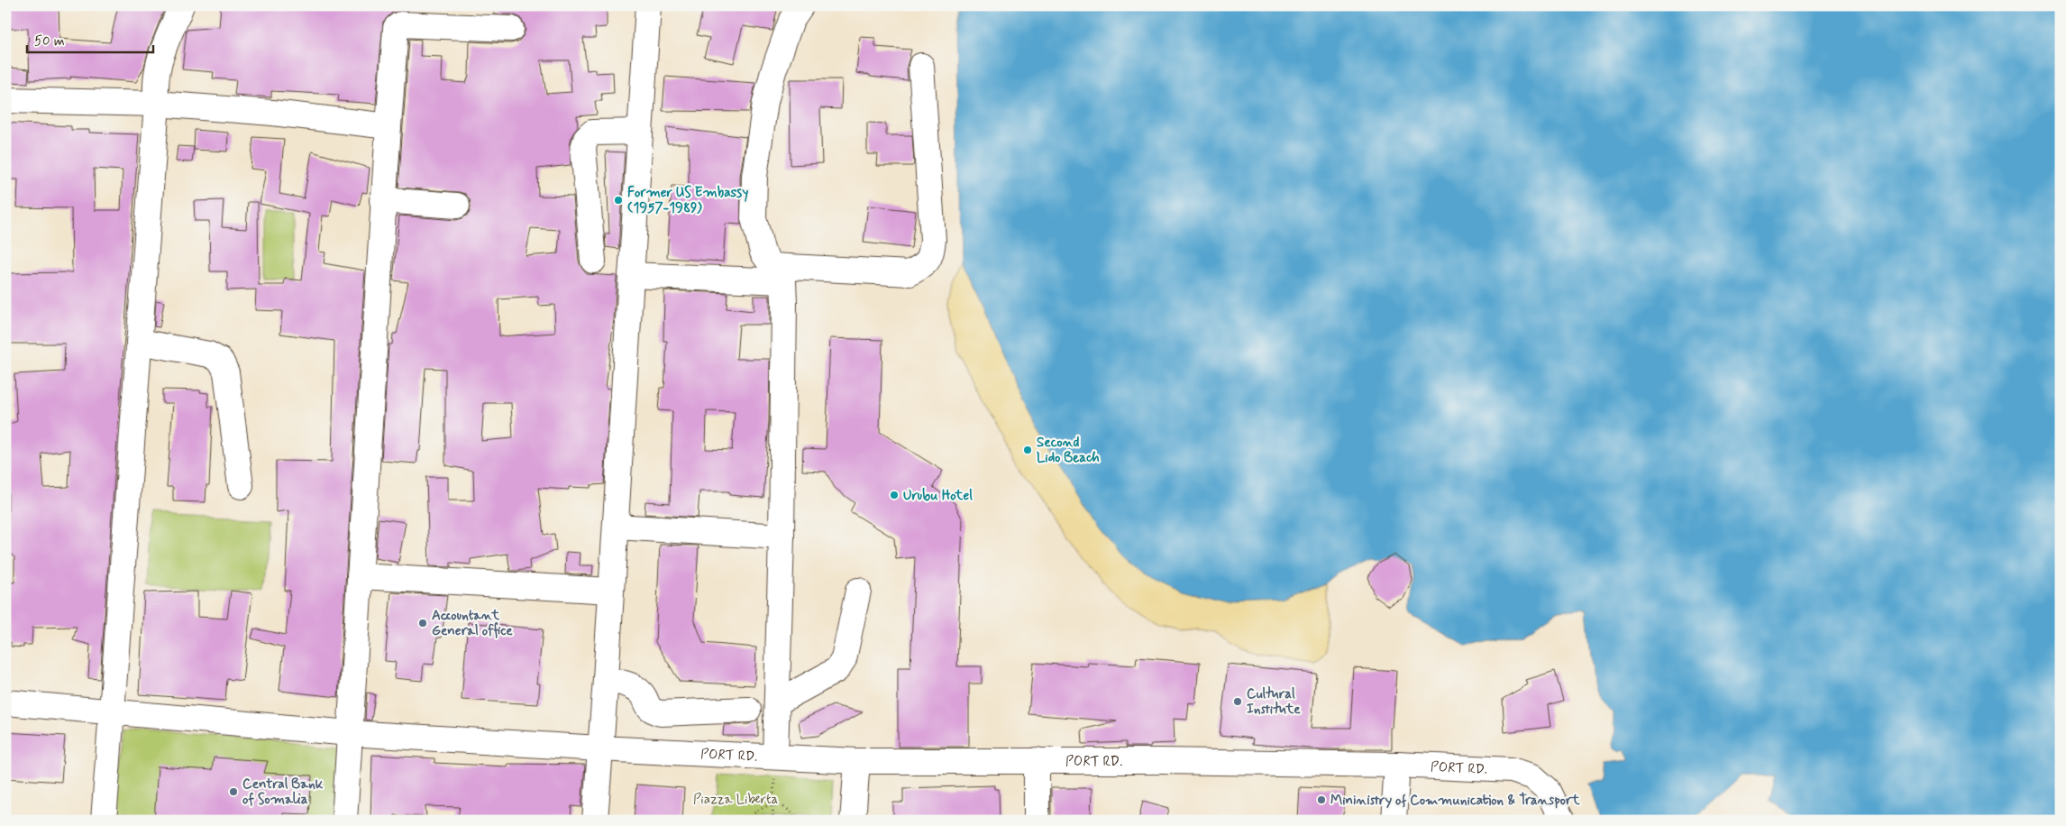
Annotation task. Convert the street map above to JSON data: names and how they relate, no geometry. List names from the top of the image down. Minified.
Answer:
{"streets":{"street":["PORT RD."]},"parks":["Piazza Liberta"],"places":["Former US Embassy (1957-1989)","Second Lido Beach","Urubu Hotel","Accountant General office","Cultural Institute","Central Bank of Somalia","Mininistry of Communication & Transport"],"scale_bar":"50 m"}
